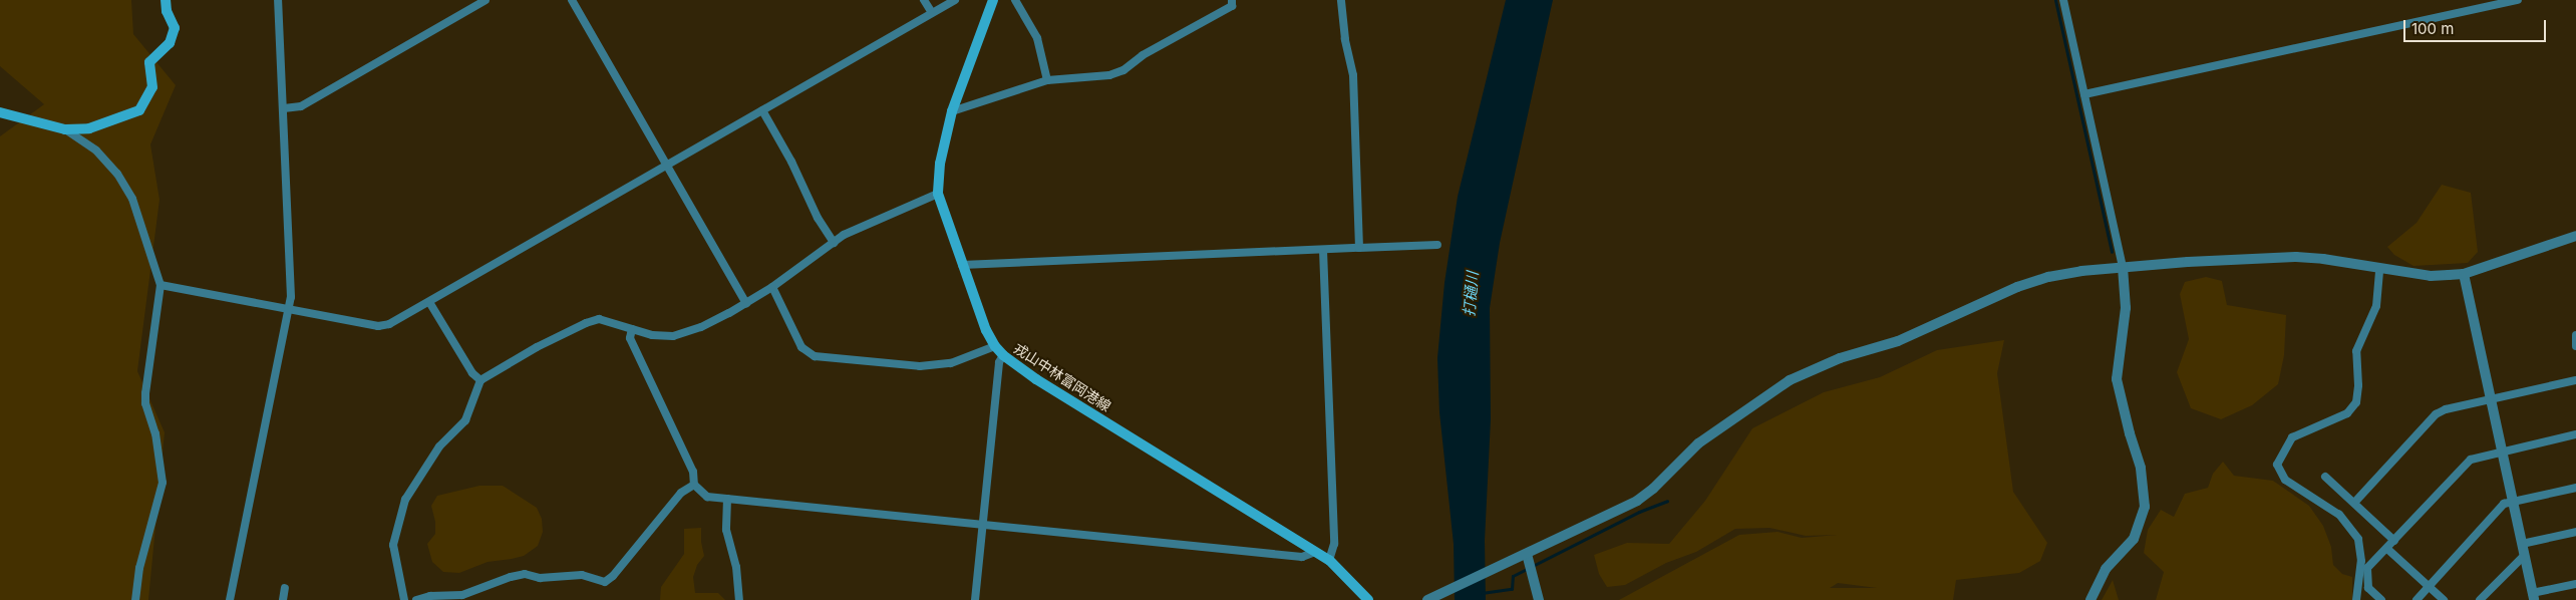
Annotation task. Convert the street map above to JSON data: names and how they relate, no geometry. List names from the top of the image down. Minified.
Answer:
{"streets":{"main road":["戎山中林富岡港線"]},"water":["打樋川"],"scale_bar":"100 m"}
